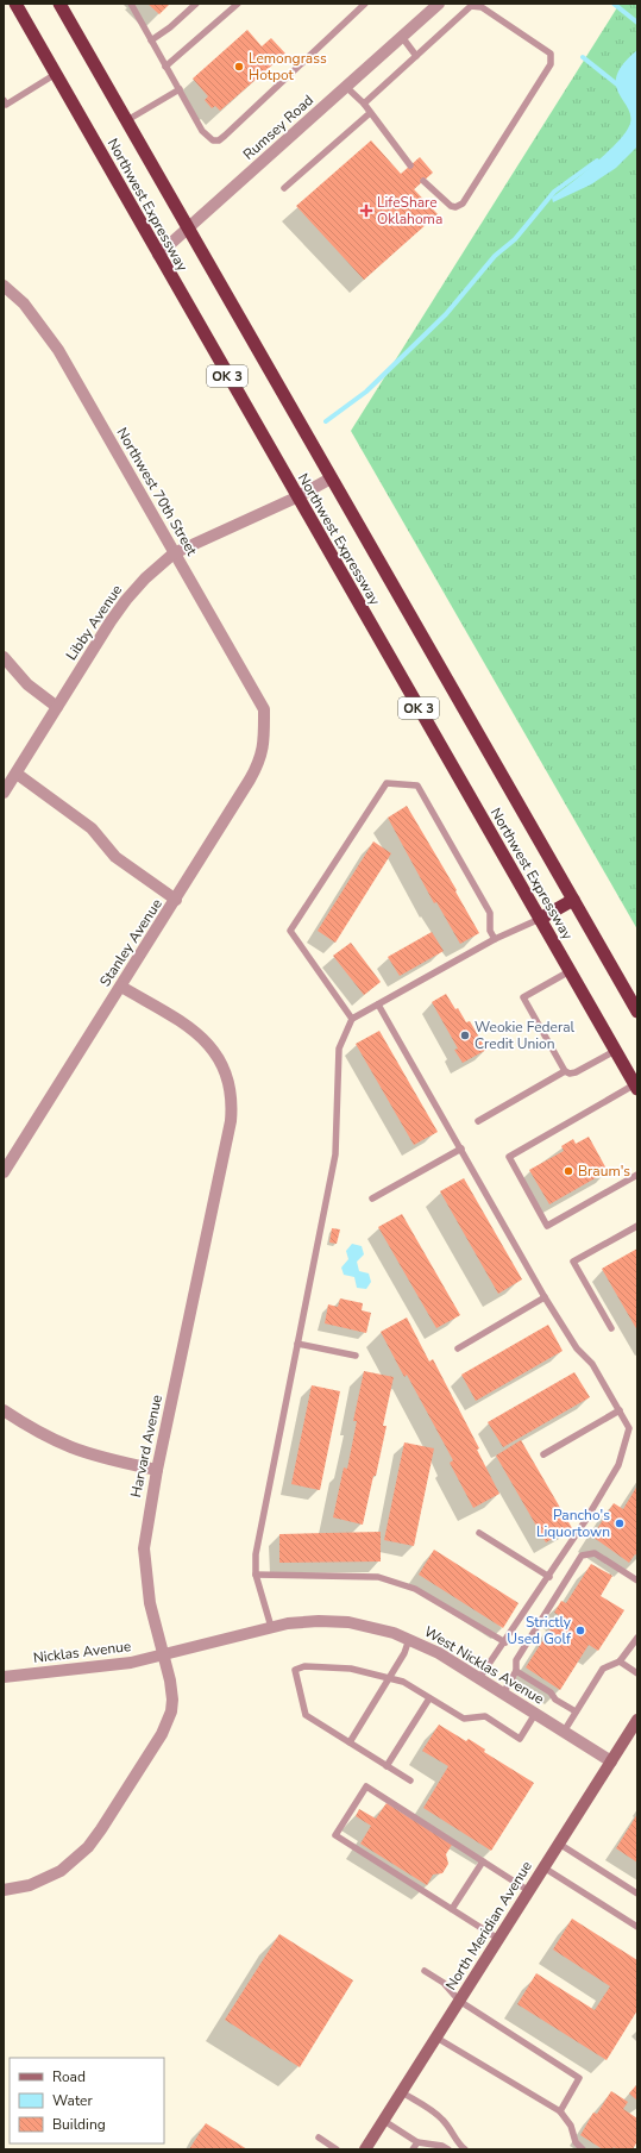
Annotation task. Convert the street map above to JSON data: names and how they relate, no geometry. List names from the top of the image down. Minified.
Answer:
{"streets":{"highway":["Northwest Expressway","OK 3"],"main road":["North Meridian Avenue"],"street":["Rumsey Road","Northwest 70th Street","Libby Avenue","Stanley Avenue","Harvard Avenue","Nicklas Avenue","West Nicklas Avenue"]},"crossings":[["Rumsey Road","Northwest Expressway"],["Northwest Expressway","Libby Avenue"],["Northwest 70th Street","Libby Avenue"],["Northwest 70th Street","Stanley Avenue"],["Stanley Avenue","Harvard Avenue"],["Harvard Avenue","Nicklas Avenue"],["Harvard Avenue","West Nicklas Avenue"],["Nicklas Avenue","West Nicklas Avenue"],["West Nicklas Avenue","North Meridian Avenue"]],"places":{"other":["Lemongrass Hotpot","Weokie Federal Credit Union","Braum's","Pancho's Liquortown","Strictly Used Golf"],"health":["LifeShare Oklahoma"]},"legend":["Road","Water","Building"]}
